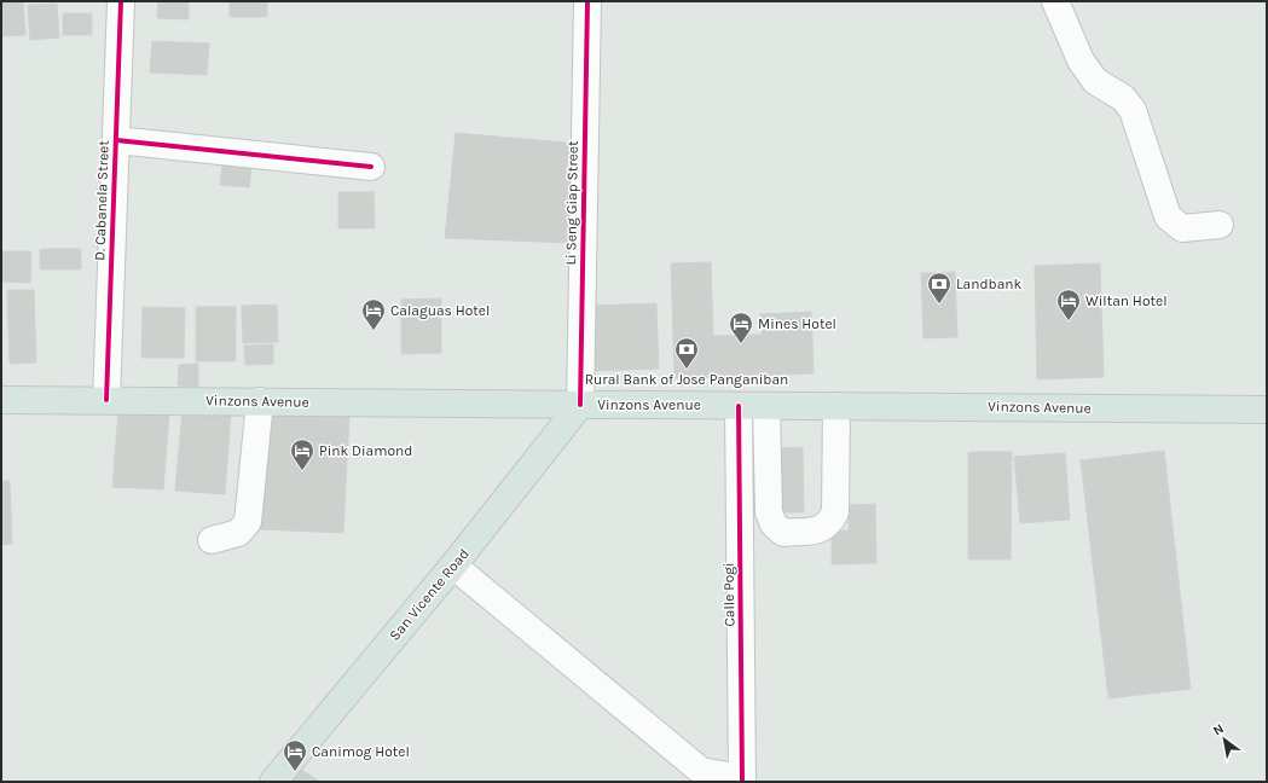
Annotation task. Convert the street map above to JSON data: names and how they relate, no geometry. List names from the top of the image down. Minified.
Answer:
{"streets":{"main road":["Vinzons Avenue","San Vicente Road"],"street":["D. Cabanela Street","Li Seng Giap Street","Calle Pogi"]},"crossings":[["D. Cabanela Street","Vinzons Avenue"],["Li Seng Giap Street","Vinzons Avenue"],["Li Seng Giap Street","San Vicente Road"],["Vinzons Avenue","San Vicente Road"],["Vinzons Avenue","Calle Pogi"]],"places":{"bank":["Landbank","Rural Bank of Jose Panganiban"],"hotel":["Wiltan Hotel","Calaguas Hotel","Mines Hotel","Pink Diamond","Canimog Hotel"]},"north":"top left"}
